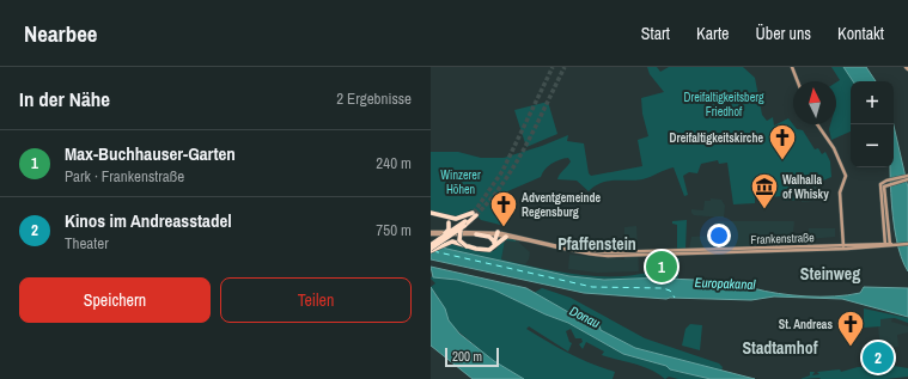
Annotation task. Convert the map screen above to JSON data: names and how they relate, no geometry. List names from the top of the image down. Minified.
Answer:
{"streets":{"main road":["Frankenstraße"]},"districts":["Pfaffenstein","Steinweg","Stadtamhof"],"water":["Europakanal","Donau"],"parks":["Dreifaltigkeitsberg Friedhof","Winzerer Höhen"],"places":{"church":["Dreifaltigkeitskirche","Adventgemeinde Regensburg","St. Andreas"],"museum":["Walhalla of Whisky"]},"scale_bar":"200 m","north":"top","page":{"header":"Nearbee","nav":["Start","Karte","Über uns","Kontakt"],"heading":["In der Nähe","2 Ergebnisse"],"map_buttons":["+","−"],"list":[{"mark":"1","name":"Max-Buchhauser-Garten","note":"Park · Frankenstraße","value":"240 m"},{"mark":"2","name":"Kinos im Andreasstadel","note":"Theater","value":"750 m"}],"pins":["1","2"],"buttons":["Speichern","Teilen"],"scale":"200 m"}}
